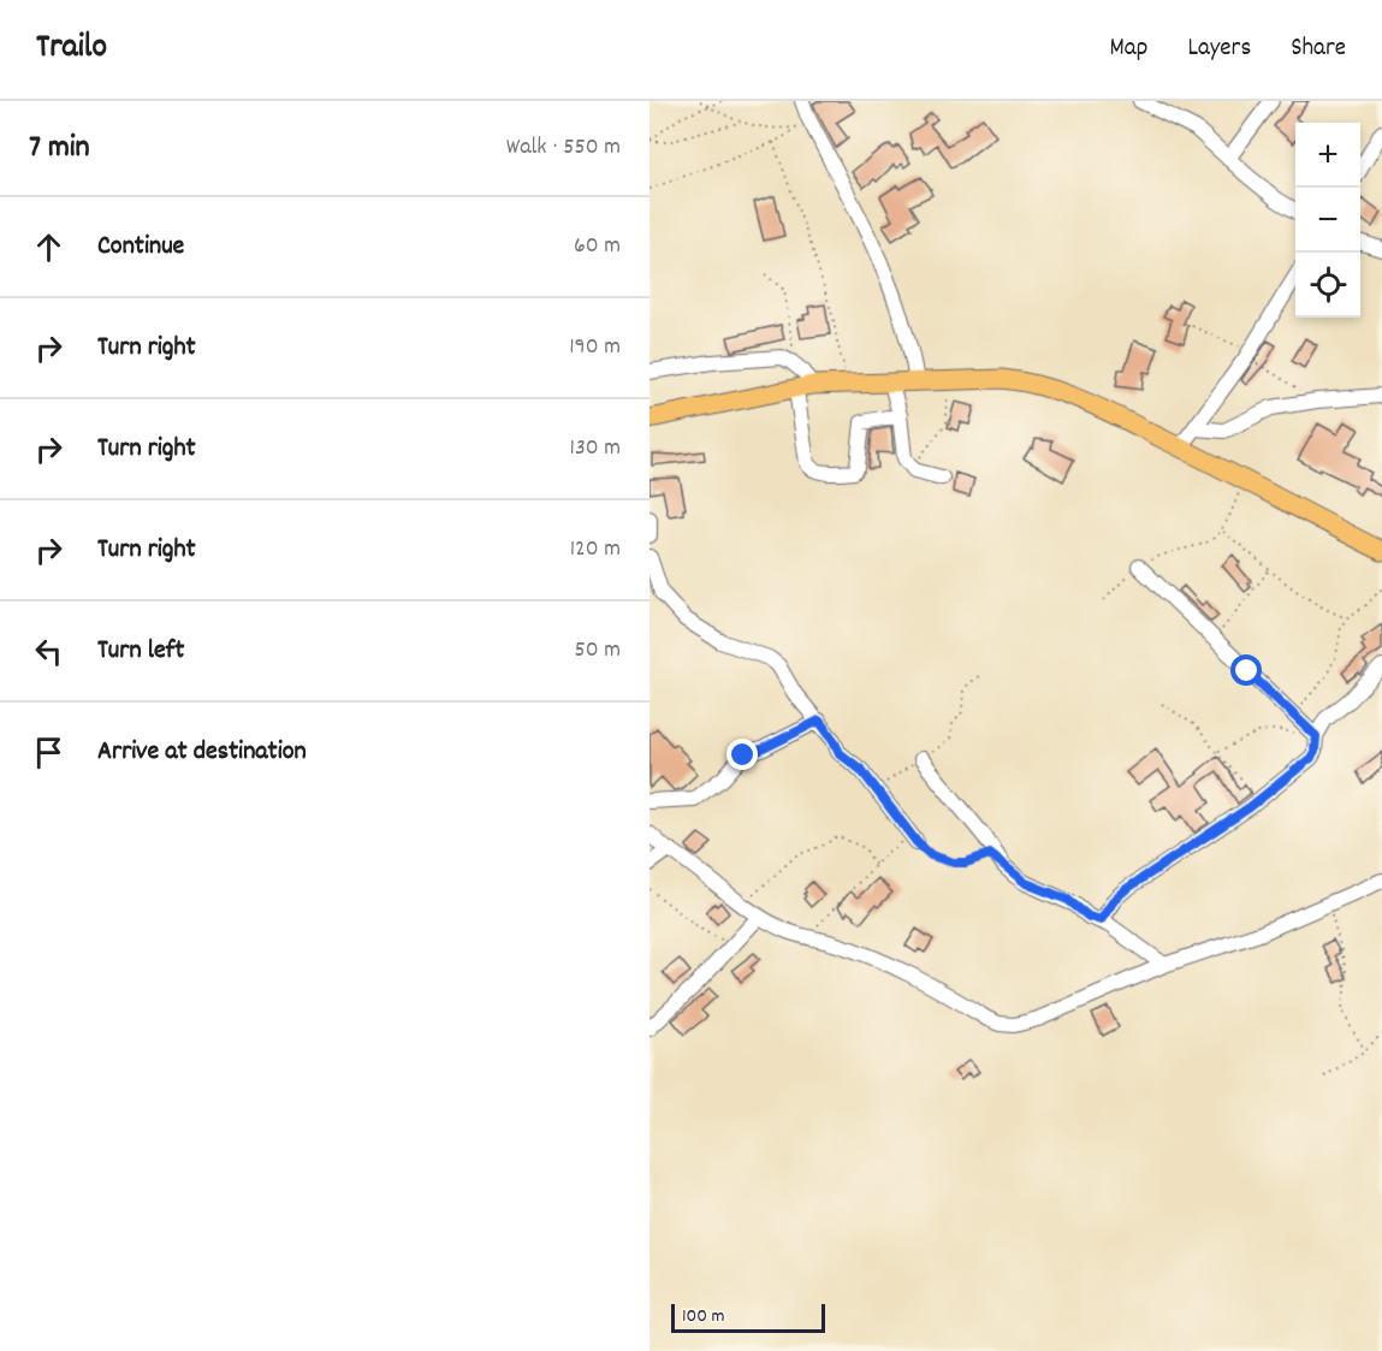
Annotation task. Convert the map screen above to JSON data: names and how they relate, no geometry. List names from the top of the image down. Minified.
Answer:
{"scale_bar":"100 m","page":{"header":"Trailo","nav":["Map","Layers","Share"],"heading":["7 min","Walk · 550 m"],"map_buttons":["+","−"],"list":[["Continue","60 m"],["Turn right","190 m"],["Turn right","130 m"],["Turn right","120 m"],["Turn left","50 m"],"Arrive at destination"],"scale":"100 m"}}
